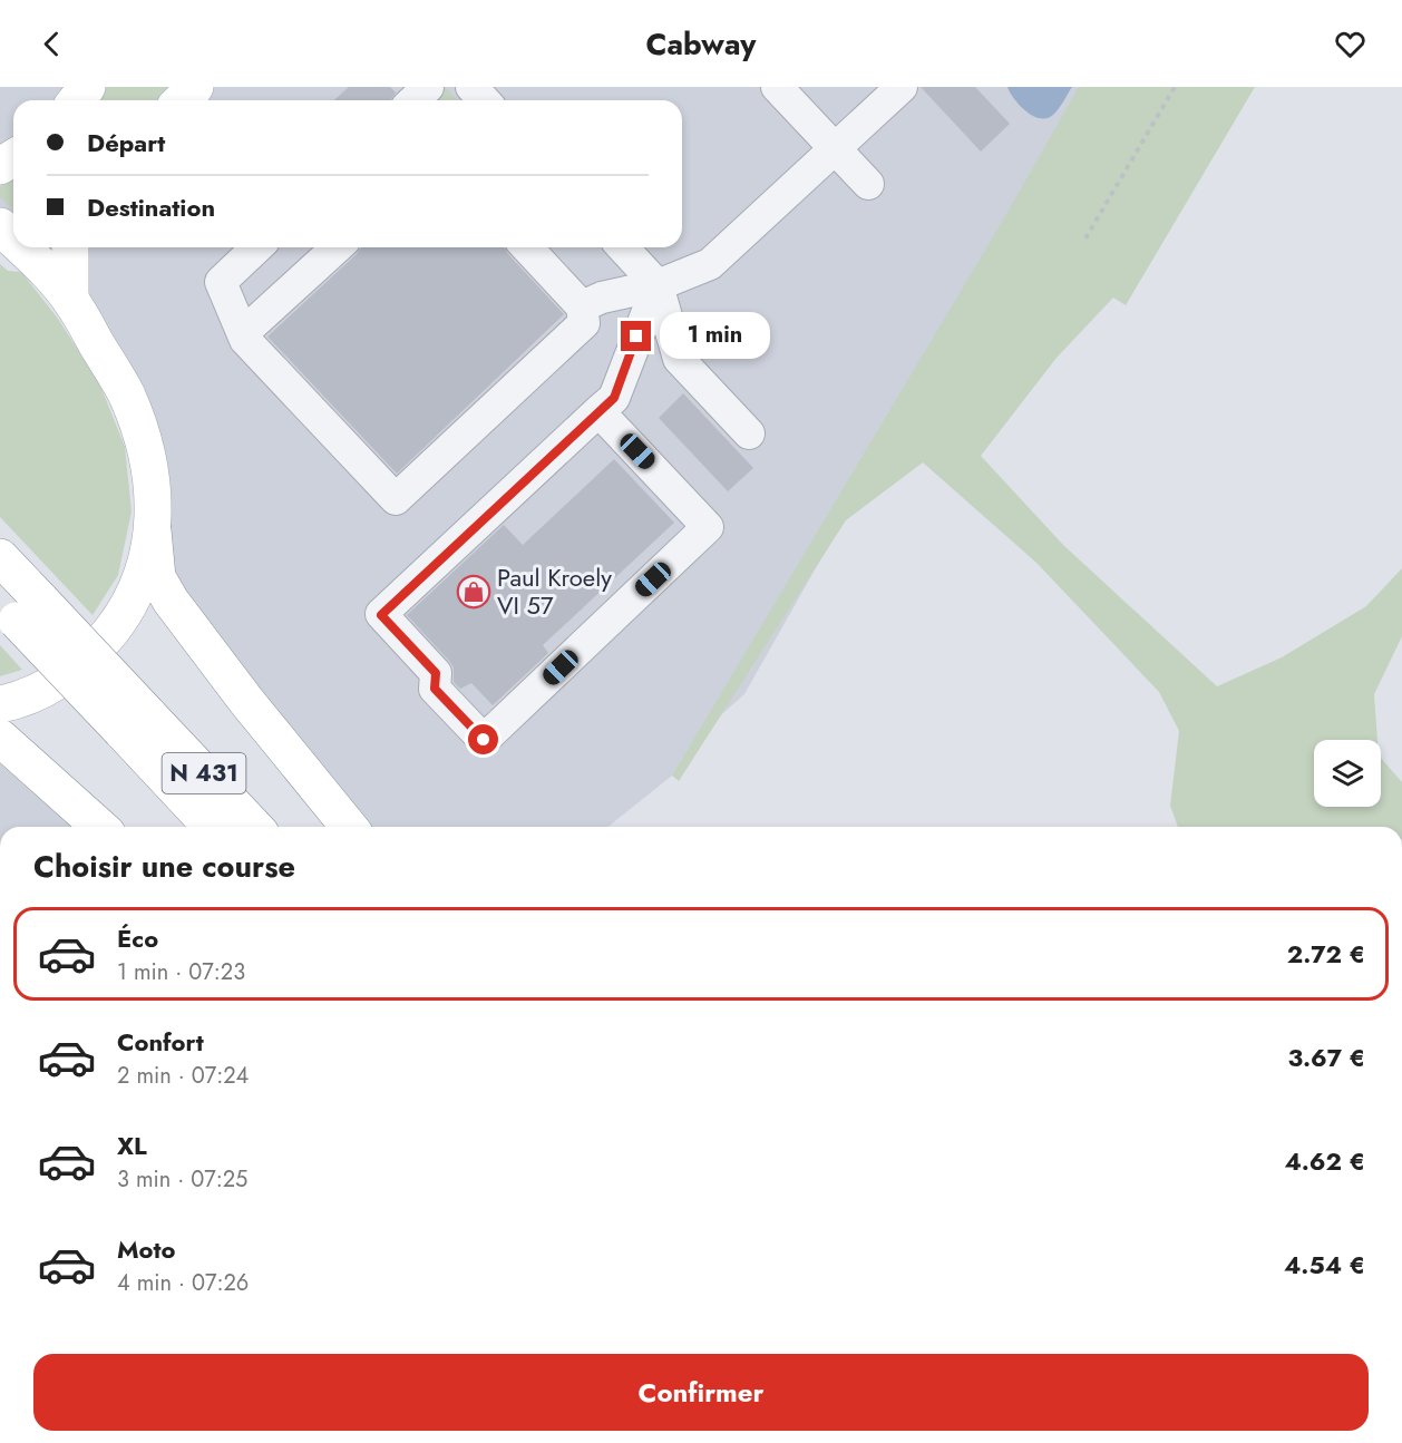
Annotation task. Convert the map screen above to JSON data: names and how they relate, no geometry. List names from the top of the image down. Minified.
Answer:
{"streets":{"main road":["N 431"]},"places":{"shop":["Paul Kroely VI 57"]},"page":{"header":"Cabway","banner":["Départ","Destination"],"bubble":"1 min","heading":"Choisir une course","list":[{"name":"Éco","note":"1 min · 07:23","value":"2.72 €"},{"name":"Confort","note":"2 min · 07:24","value":"3.67 €"},{"name":"XL","note":"3 min · 07:25","value":"4.62 €"},{"name":"Moto","note":"4 min · 07:26","value":"4.54 €"}],"buttons":"Confirmer"}}
